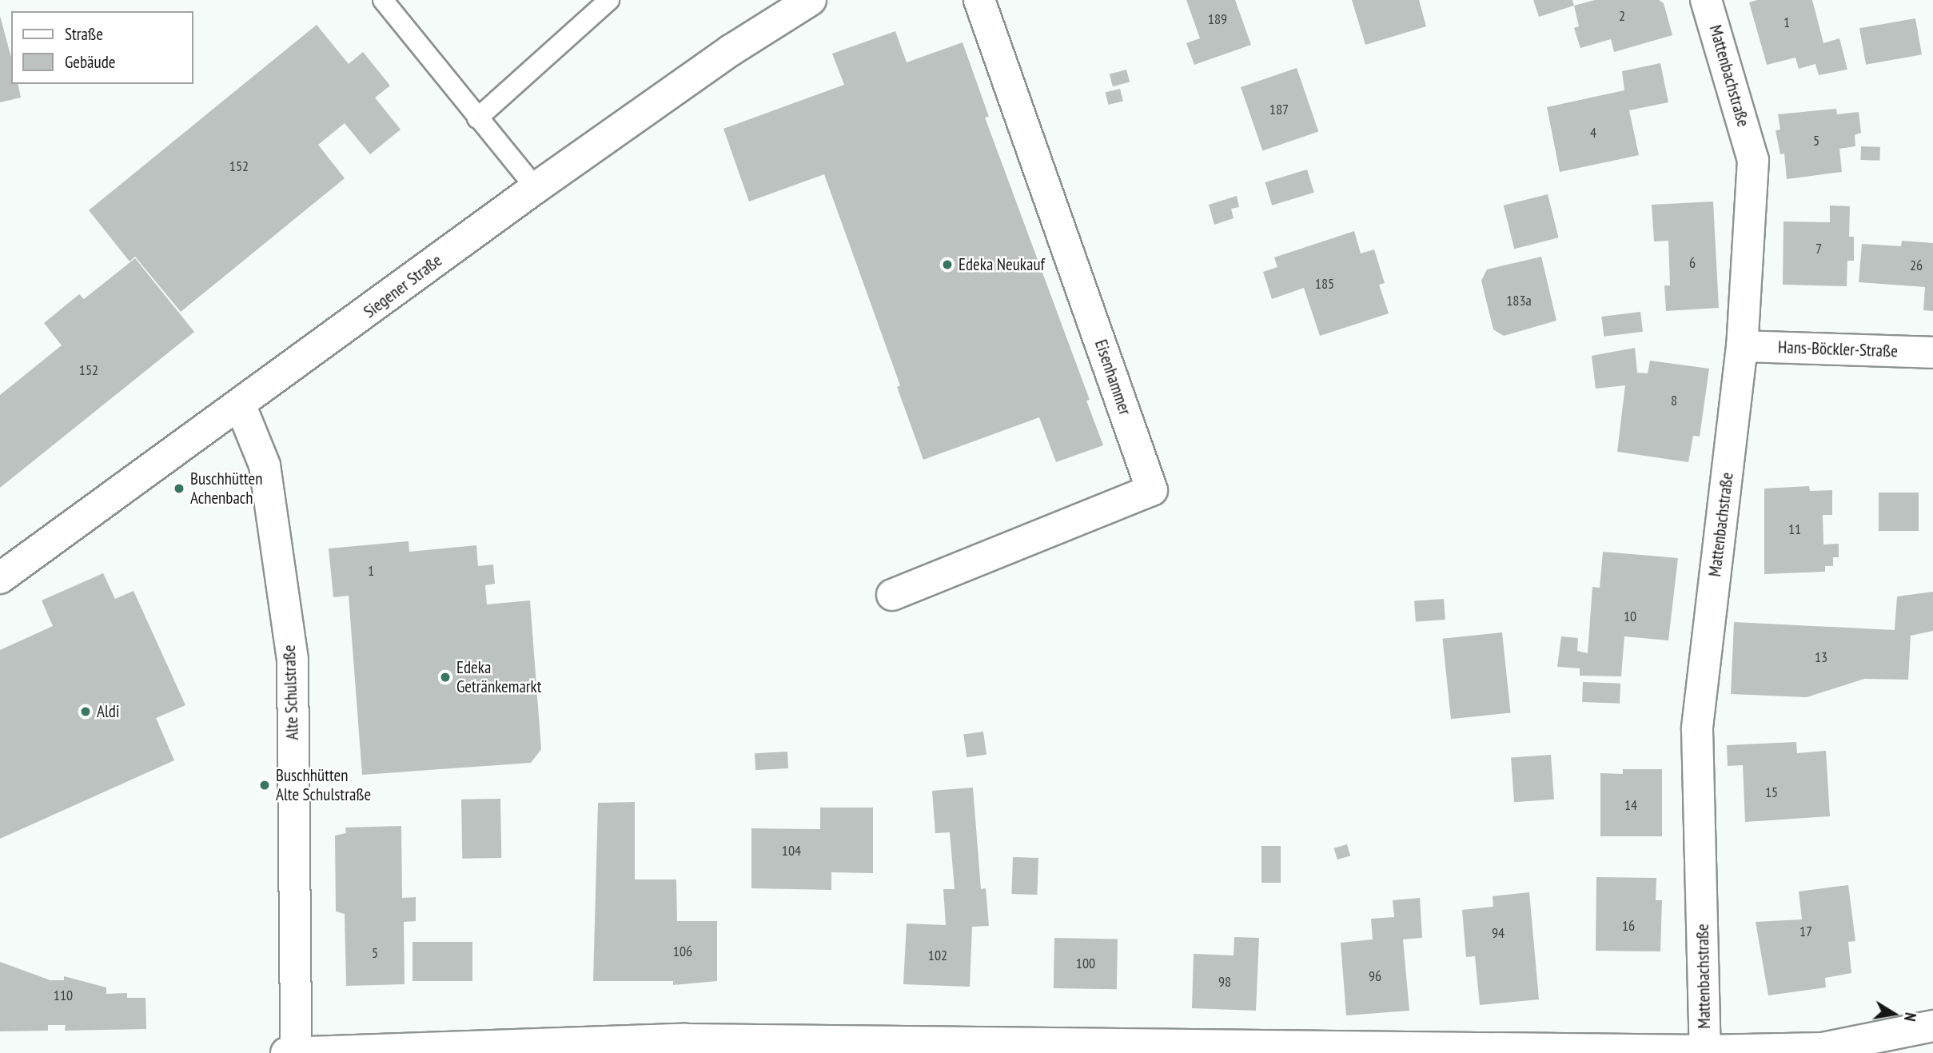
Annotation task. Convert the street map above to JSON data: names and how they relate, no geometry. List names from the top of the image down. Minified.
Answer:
{"streets":{"street":["Mattenbachstraße","Siegener Straße","Hans-Böckler-Straße","Eisenhammer","Alte Schulstraße"]},"crossings":[["Mattenbachstraße","Hans-Böckler-Straße"],["Siegener Straße","Alte Schulstraße"]],"places":["Edeka Neukauf","Buschhütten Achenbach","Edeka Getränkemarkt","Aldi","Buschhütten Alte Schulstraße"],"house_numbers":["2","189","1","187","4","5","152","7","6","26","185","183a","152","8","11","1","10","13","15","14","104","16","17","94","106","5","102","100","96","98","110"],"legend":["Straße","Gebäude"],"north":"right"}
